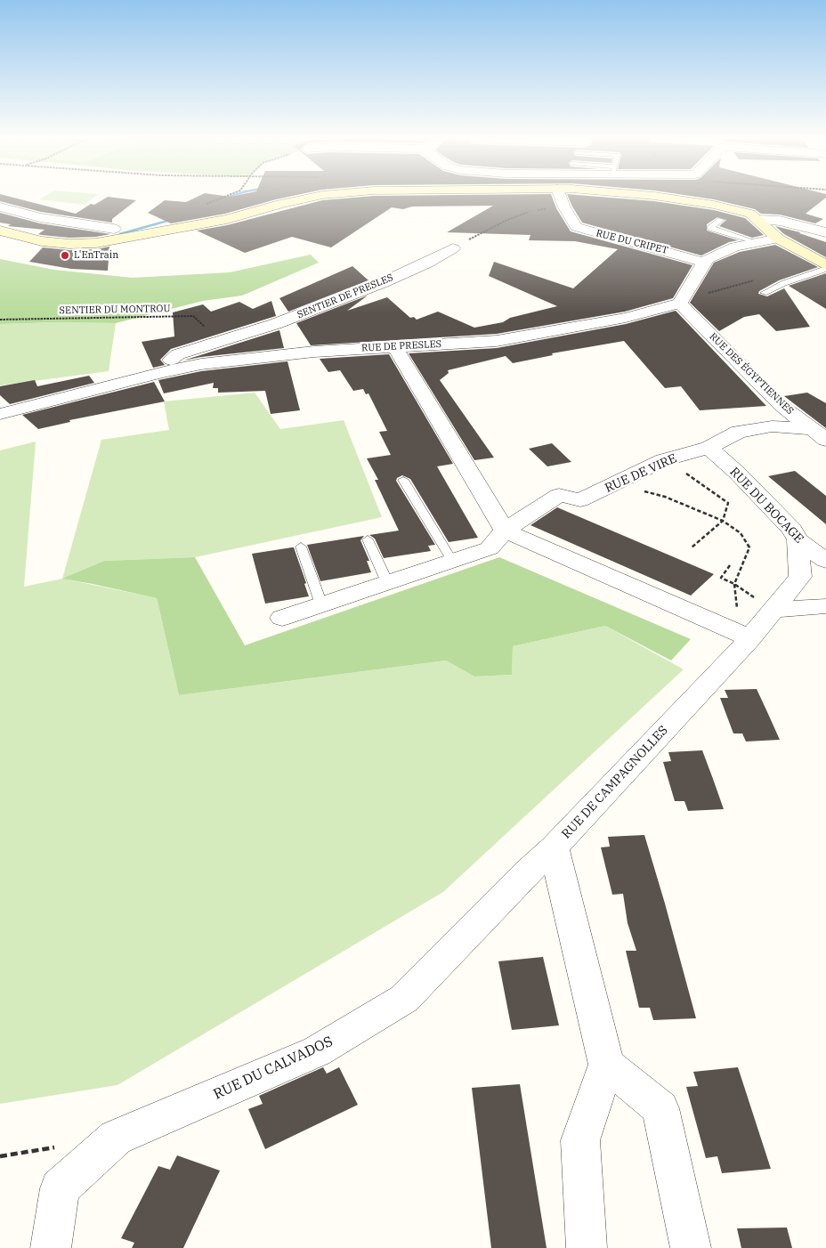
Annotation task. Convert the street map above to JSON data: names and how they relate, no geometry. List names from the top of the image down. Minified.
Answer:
{"streets":{"street":["RUE DU CRIPET","SENTIER DE PRESLES","RUE DE PRESLES","RUE DES ÉGYPTIENNES","RUE DE VIRE","RUE DU BOCAGE","RUE DE CAMPAGNOLLES","RUE DU CALVADOS"],"path":["SENTIER DU MONTROU"]},"crossings":[["SENTIER DE PRESLES","SENTIER DU MONTROU"],["SENTIER DE PRESLES","RUE DE PRESLES"],["RUE DE PRESLES","RUE DES ÉGYPTIENNES"],["RUE DES ÉGYPTIENNES","RUE DE VIRE"],["RUE DE VIRE","RUE DU BOCAGE"],["RUE DU BOCAGE","RUE DE CAMPAGNOLLES"],["RUE DE CAMPAGNOLLES","RUE DU CALVADOS"]],"places":["L'EnTrain"]}
